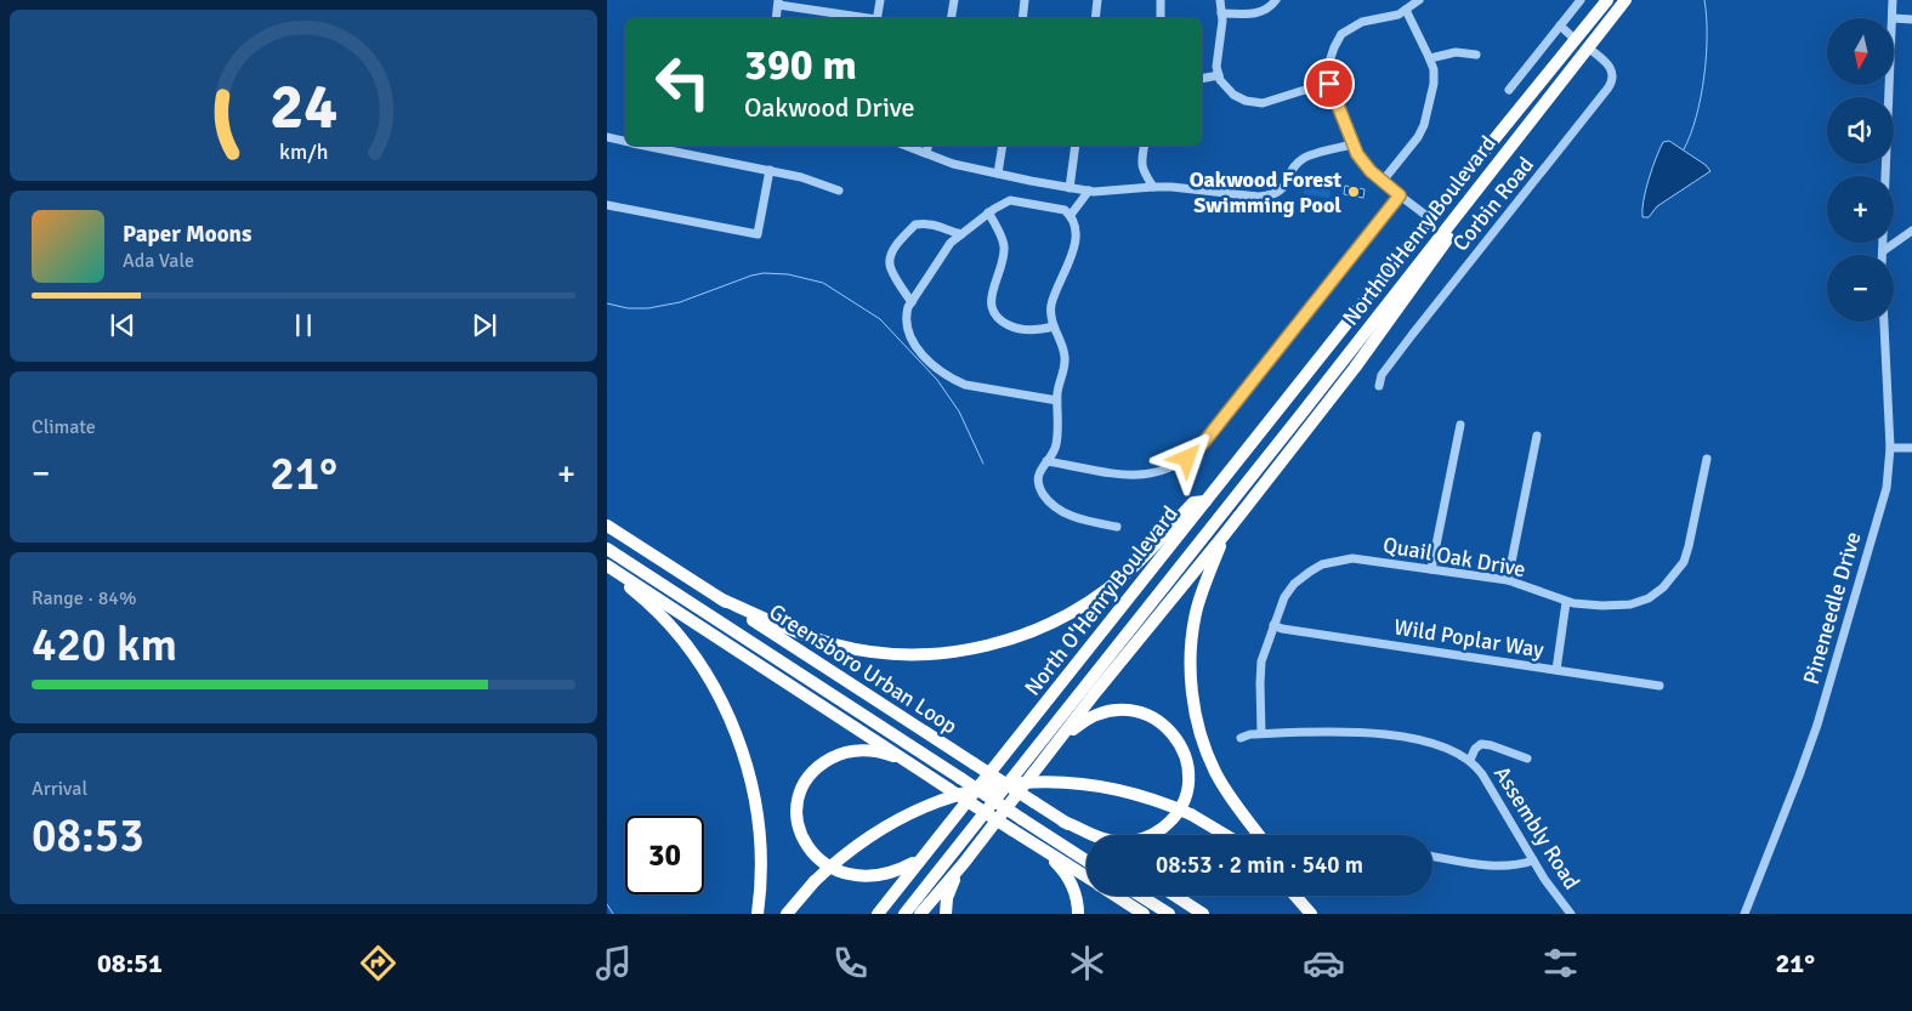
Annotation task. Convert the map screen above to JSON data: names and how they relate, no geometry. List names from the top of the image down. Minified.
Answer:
{"streets":{"highway":["North O'Henry Boulevard","Greensboro Urban Loop"],"street":["Corbin Road","Quail Oak Drive","Pineneedle Drive","Wild Poplar Way","Assembly Road"]},"crossings":[["Corbin Road","North O'Henry Boulevard"],["Quail Oak Drive","Wild Poplar Way"],["Quail Oak Drive","Assembly Road"]],"places":["Oakwood Forest Swimming Pool"],"north":"bottom","page":{"map_buttons":["+","−"],"turn":["390 m","Oakwood Drive"],"song":["Paper Moons","Ada Vale"],"tile":["Climate",["Range · 84%","420 km"],["Arrival","08:53"]],"heat":["−","21°","+"],"limit":"30","trip":"08:53 · 2 min · 540 m","tabs":["08:51","21°"],"gauge":["24","km/h"]}}
